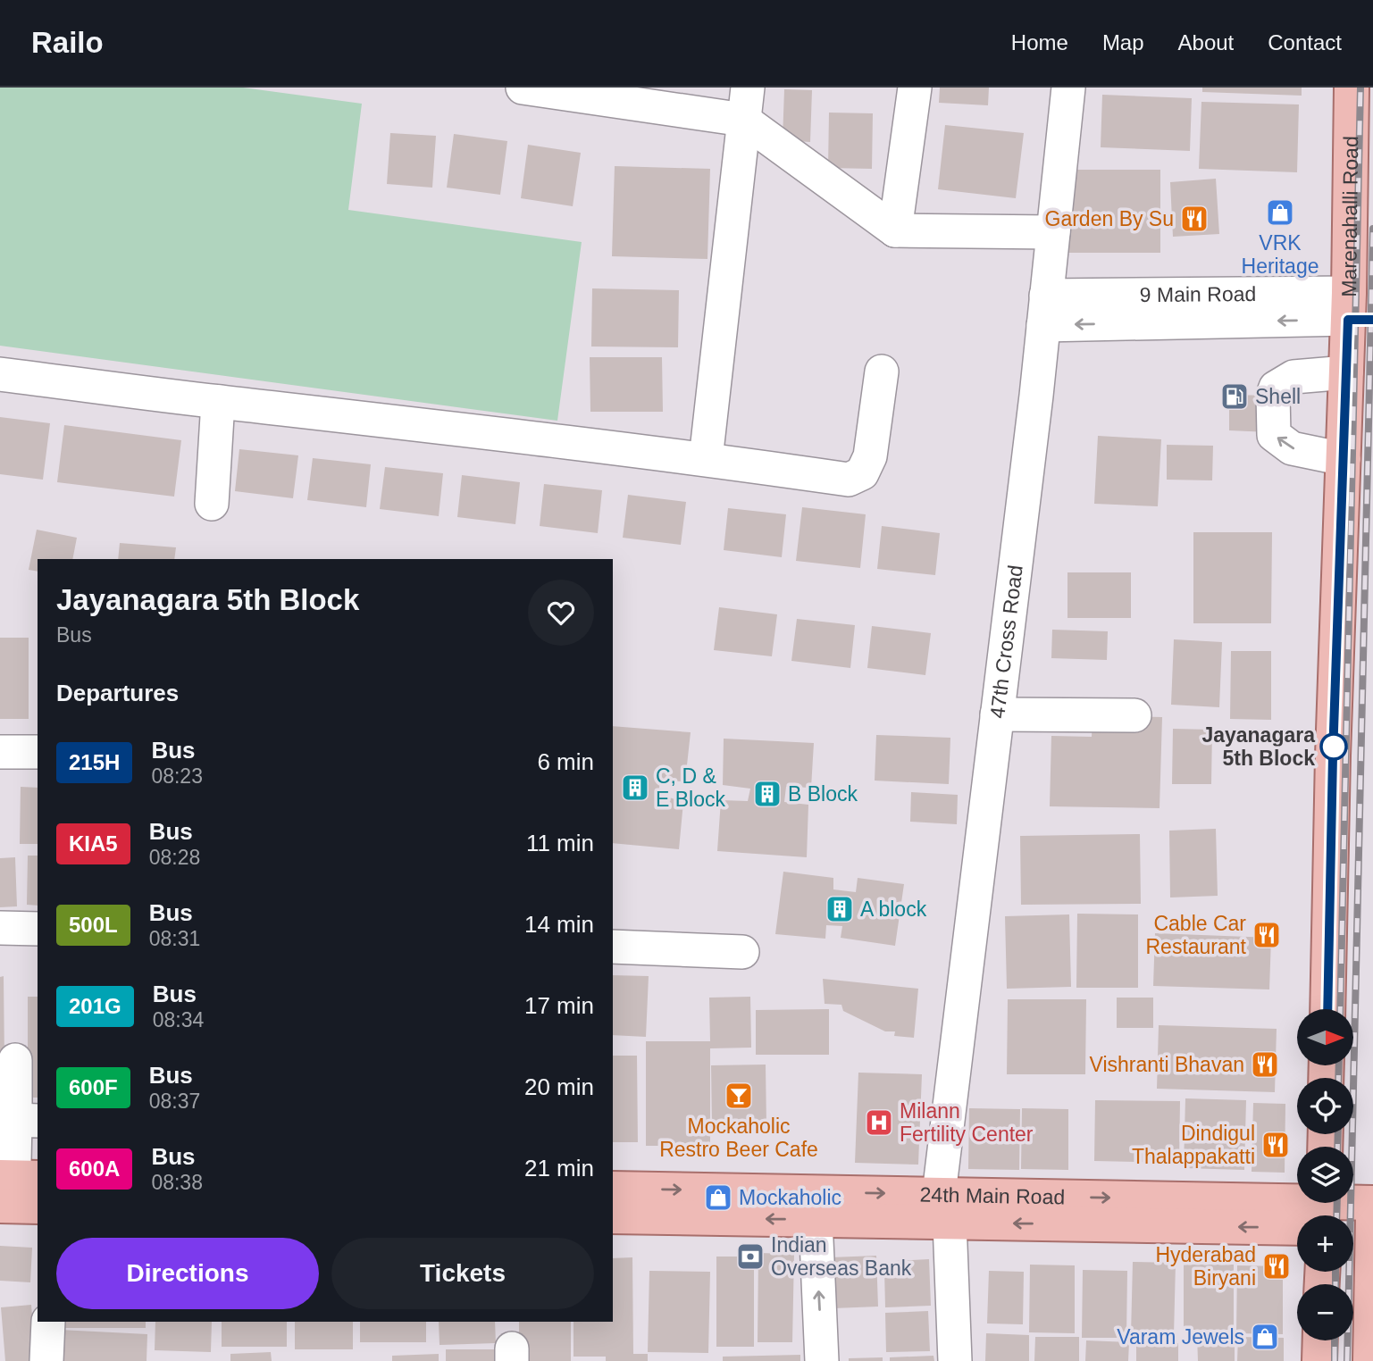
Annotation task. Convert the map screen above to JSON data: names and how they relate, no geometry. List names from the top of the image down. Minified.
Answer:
{"streets":{"main road":["Marenahalli Road","24th Main Road"],"street":["9 Main Road","47th Cross Road"]},"crossings":[["Marenahalli Road","9 Main Road"],["9 Main Road","47th Cross Road"],["47th Cross Road","24th Main Road"]],"places":{"shop":["VRK Heritage","Mockaholic","Varam Jewels"],"restaurant":["Garden By Su","Cable Car Restaurant","Vishranti Bhavan","Dindigul Thalappakatti","Hyderabad Biryani"],"fuel station":["Shell"],"other":["Jayanagara 5th Block"],"building":["C, D & E Block","B Block","A block"],"bar":["Mockaholic Restro Beer Cafe"],"hospital":["Milann Fertility Center"],"bank":["Indian Overseas Bank"]},"lines":["bus line 215H"],"north":"right","page":{"header":"Railo","nav":["Home","Map","About","Contact"],"heading":[["Jayanagara 5th Block","Bus"],"Departures"],"list":[{"mark":"215H","name":"Bus","note":"08:23","value":"6 min"},{"mark":"KIA5","name":"Bus","note":"08:28","value":"11 min"},{"mark":"500L","name":"Bus","note":"08:31","value":"14 min"},{"mark":"201G","name":"Bus","note":"08:34","value":"17 min"},{"mark":"600F","name":"Bus","note":"08:37","value":"20 min"},{"mark":"600A","name":"Bus","note":"08:38","value":"21 min"}],"map_buttons":["+","−"],"buttons":["Directions","Tickets"]}}
